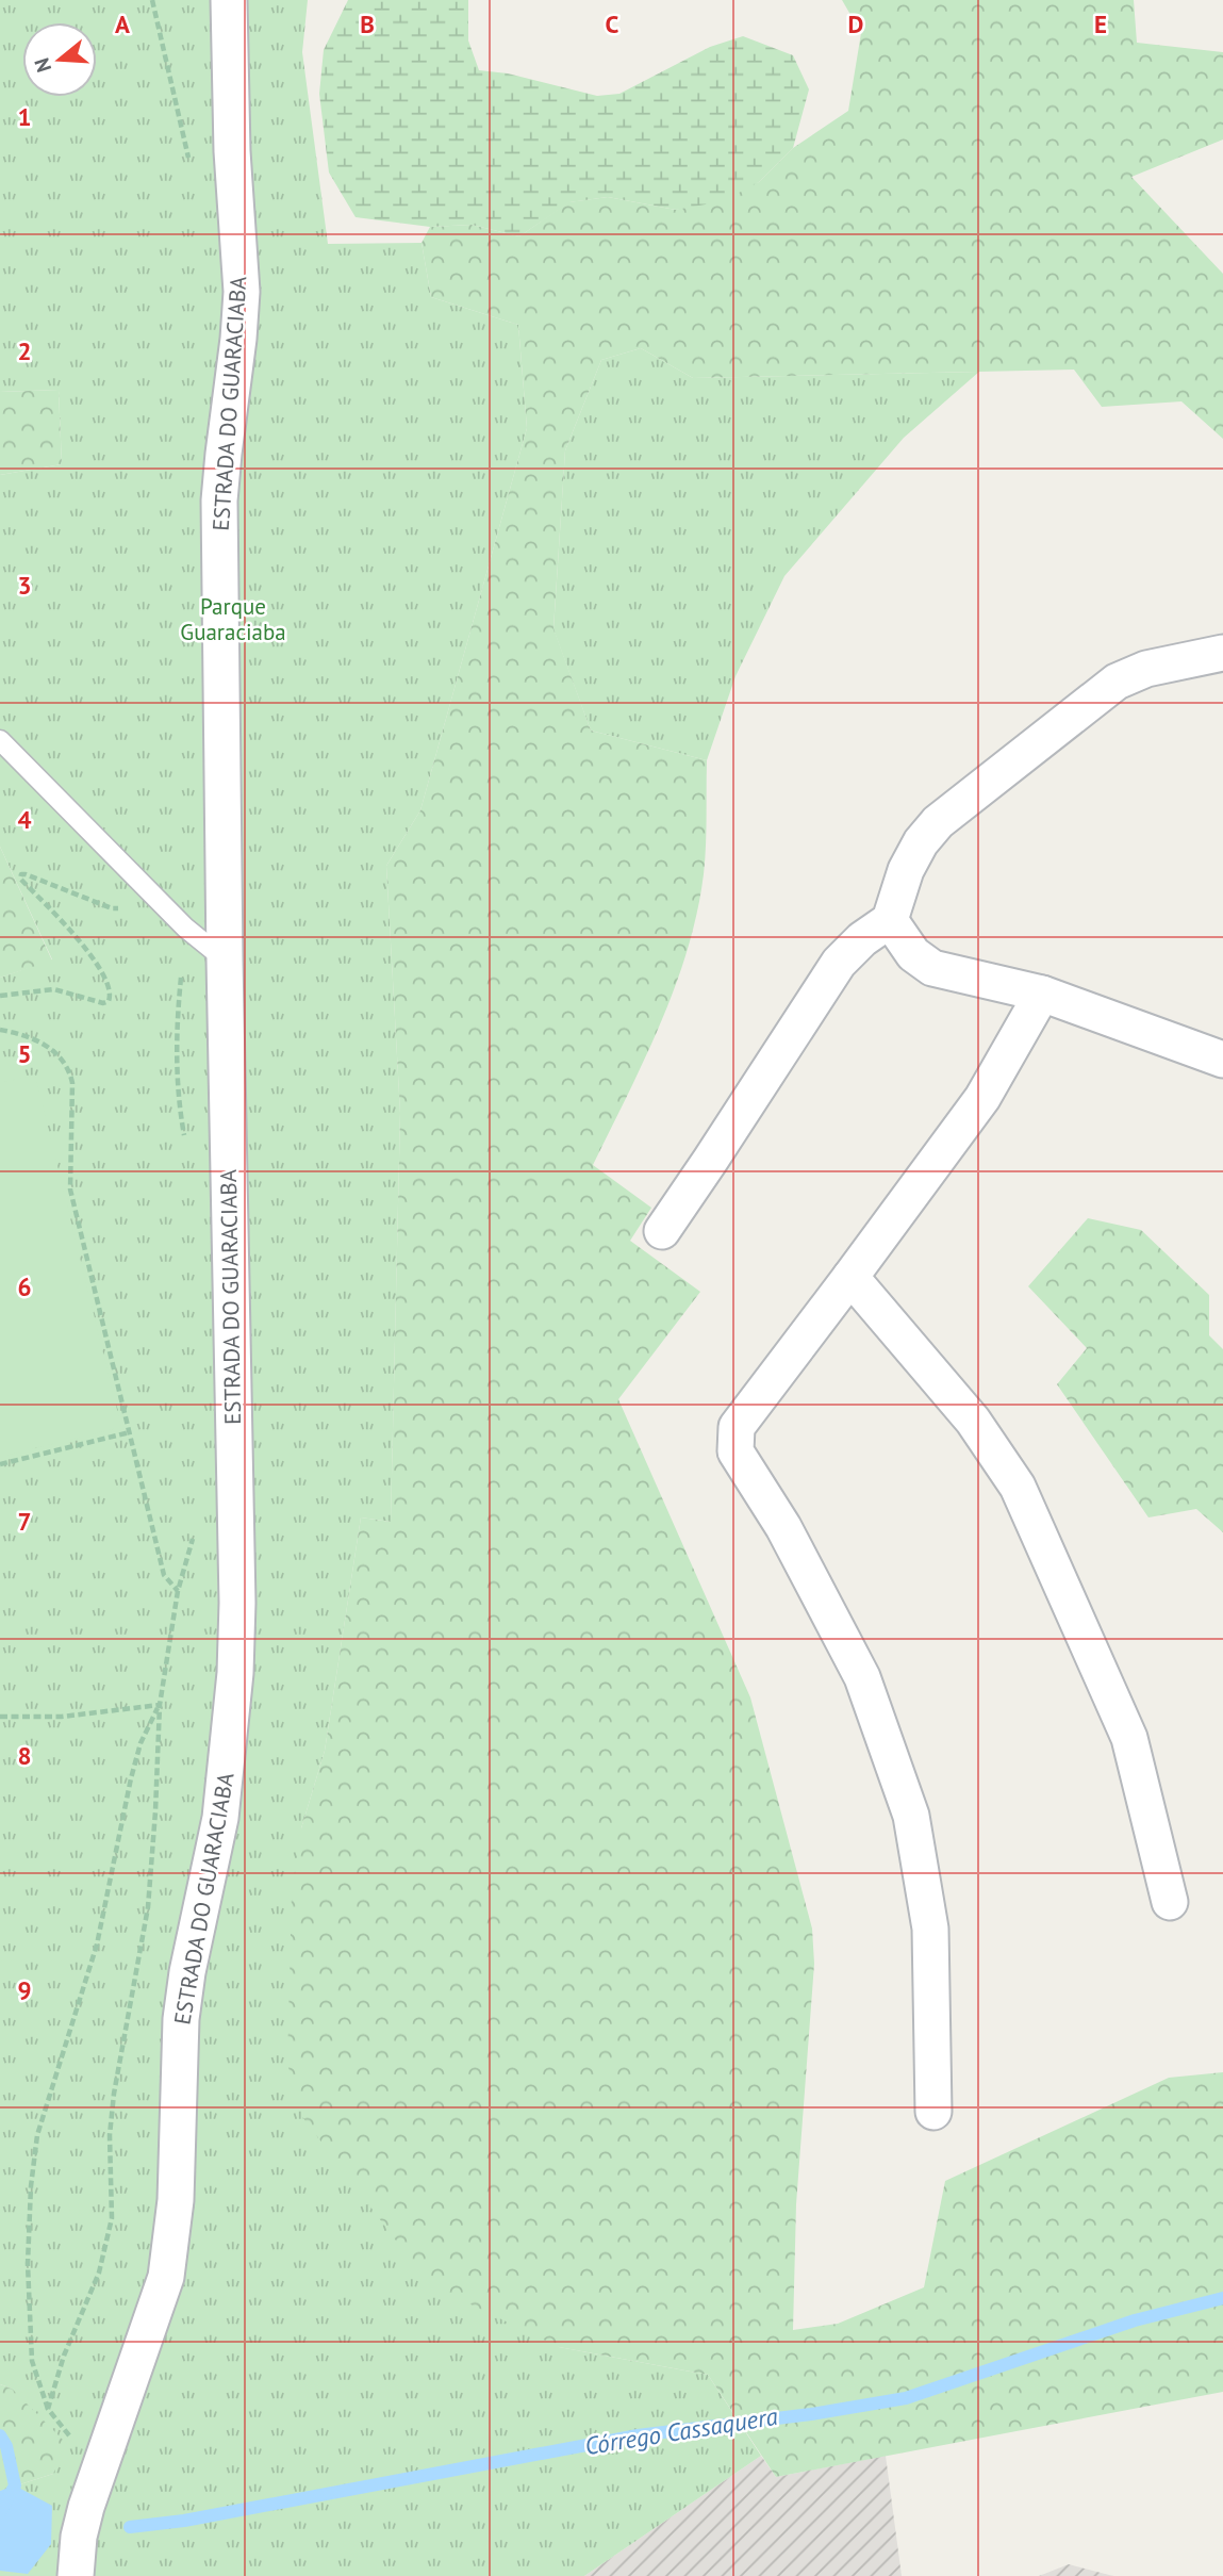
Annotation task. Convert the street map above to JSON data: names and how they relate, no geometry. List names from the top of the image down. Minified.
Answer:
{"streets":{"street":["ESTRADA DO GUARACIABA"]},"water":["Córrego Cassaquera"],"parks":["Parque Guaraciaba"],"north":"left","grid":{"columns":["A","B","C","D","E"],"rows":["1","2","3","4","5","6","7","8","9"]}}
